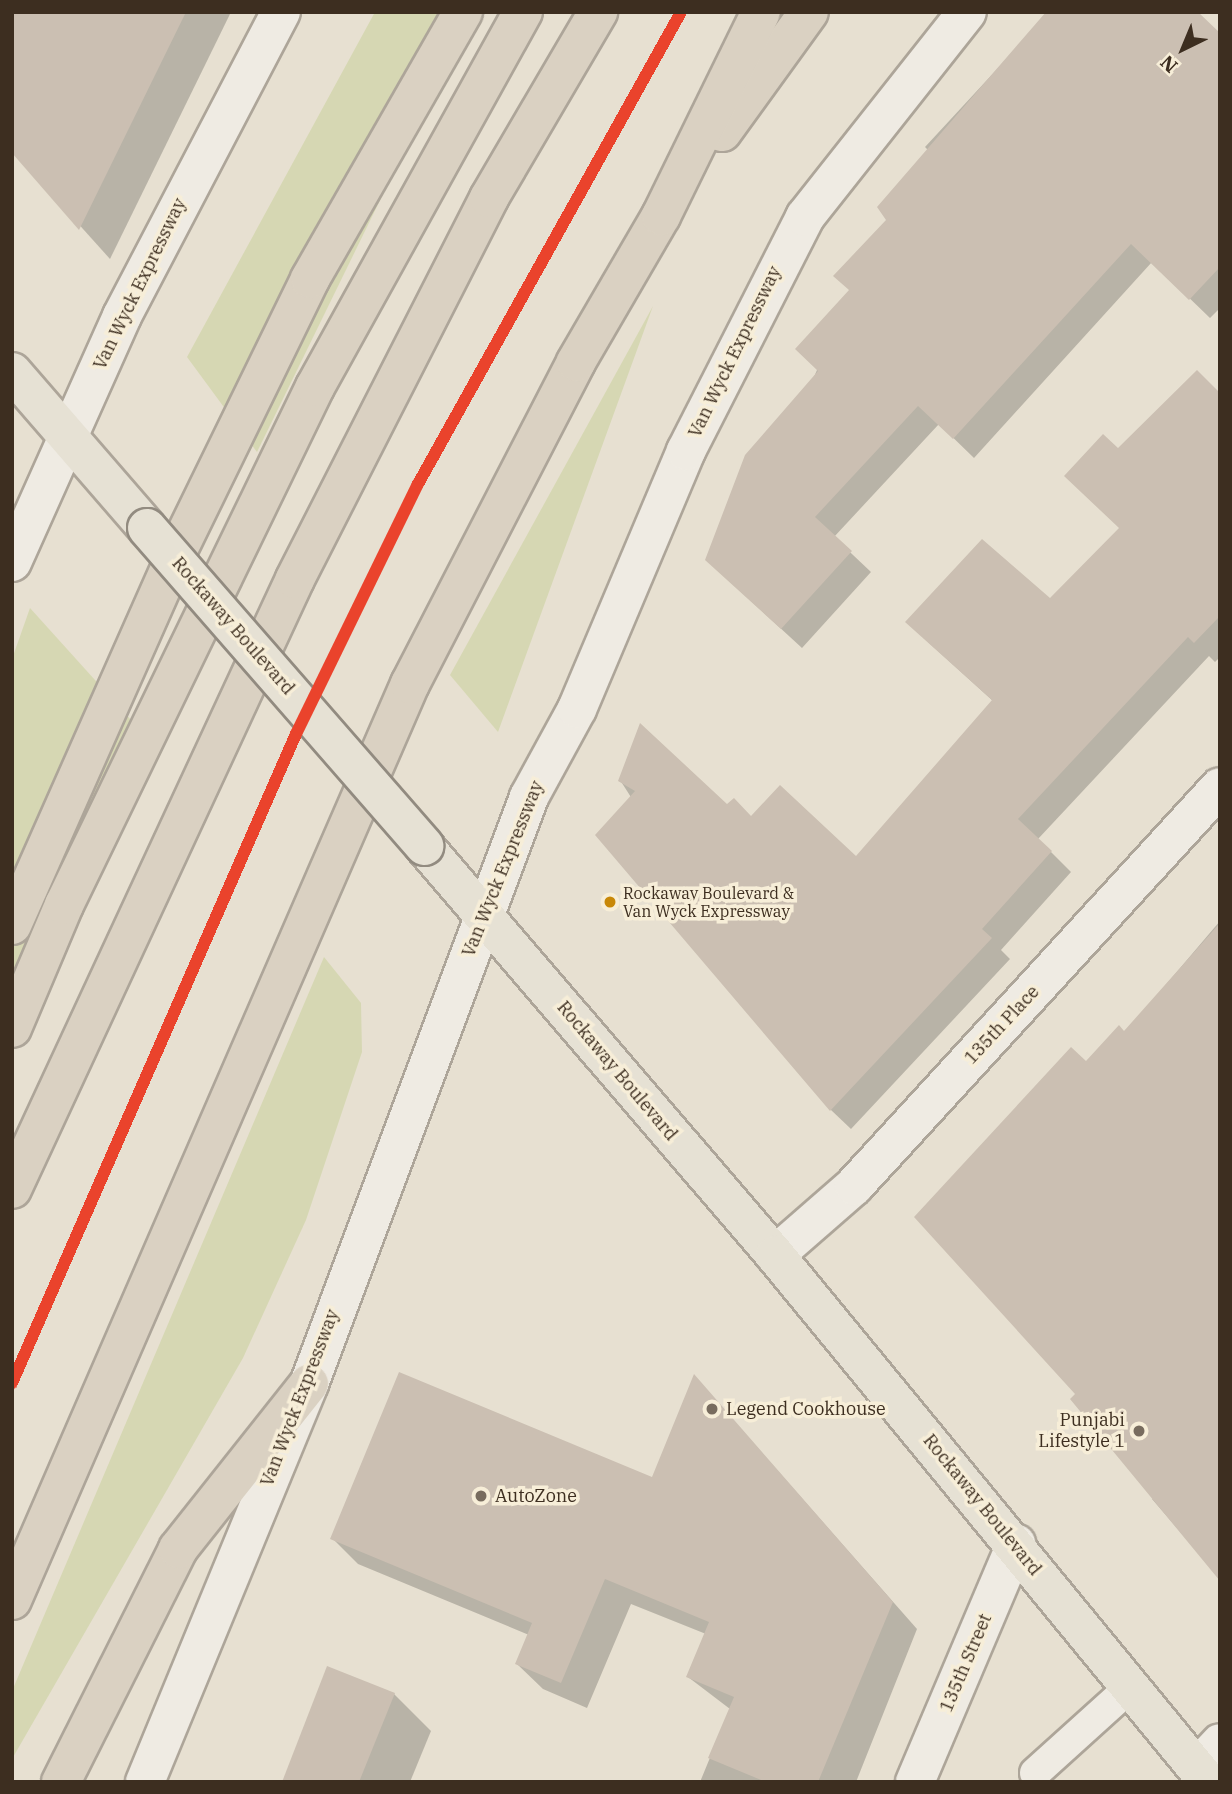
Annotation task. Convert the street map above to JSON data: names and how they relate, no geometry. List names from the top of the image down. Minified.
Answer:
{"streets":{"main road":["Van Wyck Expressway","Rockaway Boulevard","135th Place","135th Street"]},"crossings":[["Van Wyck Expressway","Rockaway Boulevard"],["Rockaway Boulevard","135th Place"],["Rockaway Boulevard","135th Street"]],"places":["Rockaway Boulevard & Van Wyck Expressway","Legend Cookhouse","Punjabi Lifestyle 1","AutoZone"],"north":"bottom left"}
